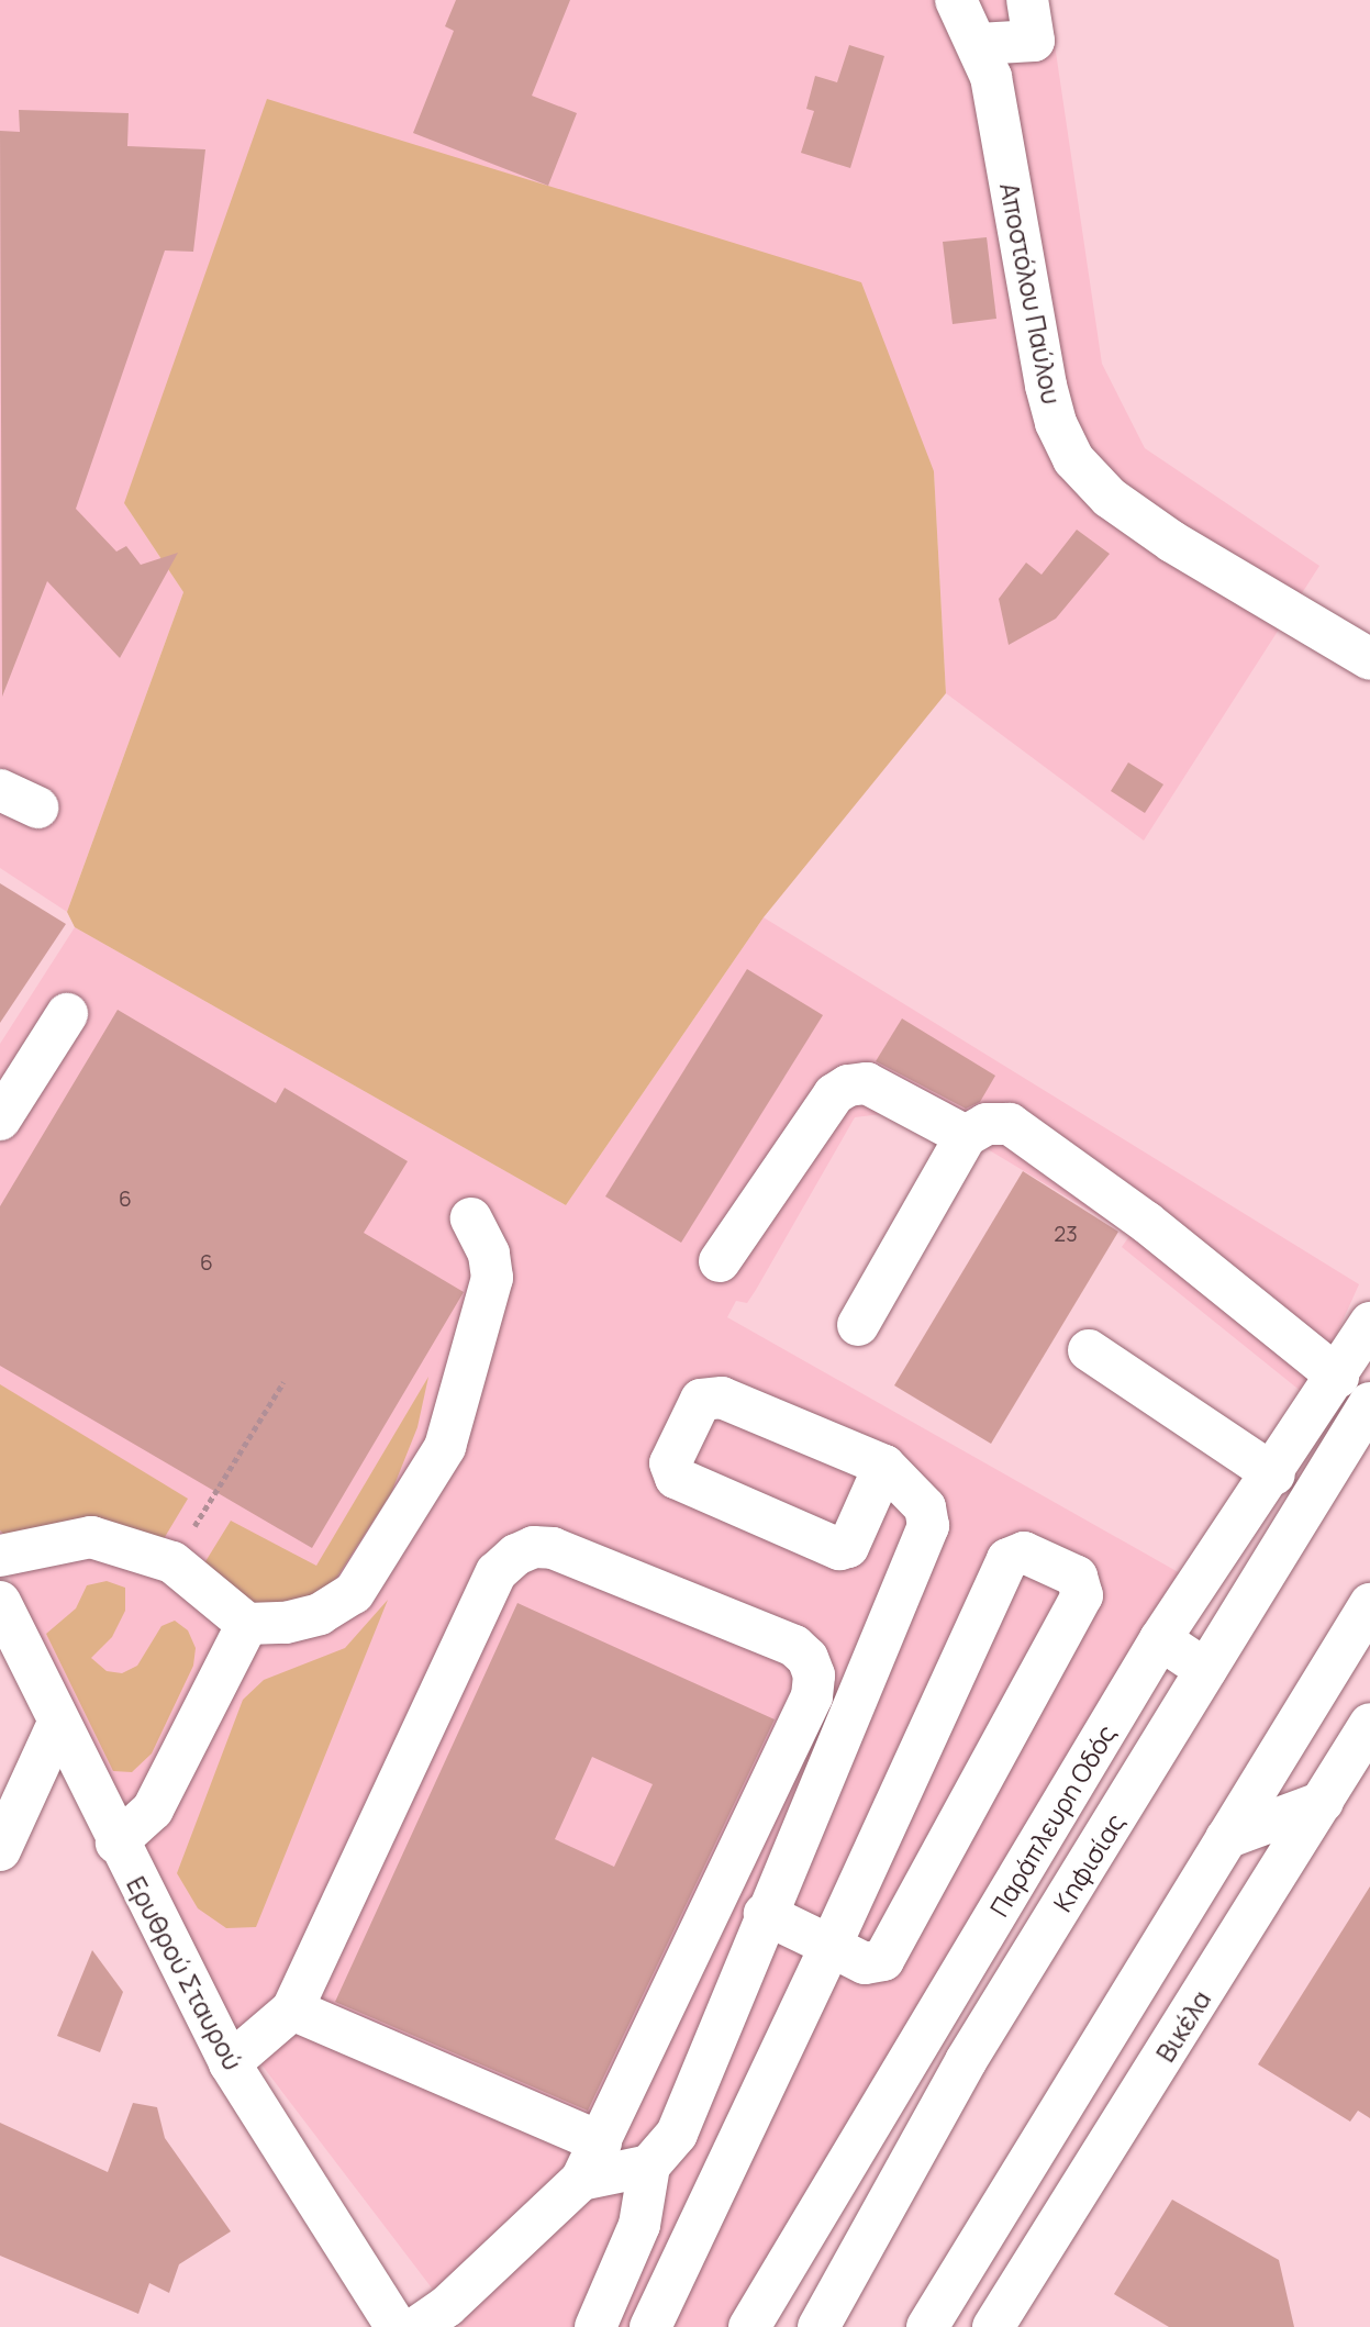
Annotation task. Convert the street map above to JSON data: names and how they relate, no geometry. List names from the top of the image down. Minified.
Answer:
{"streets":{"street":["Αποστόλου Παύλου","Παράπλευρη Οδός","Κηφισίας","Ερυθρού Σταυρού","Βικέλα"]},"house_numbers":["6","23","6"]}
